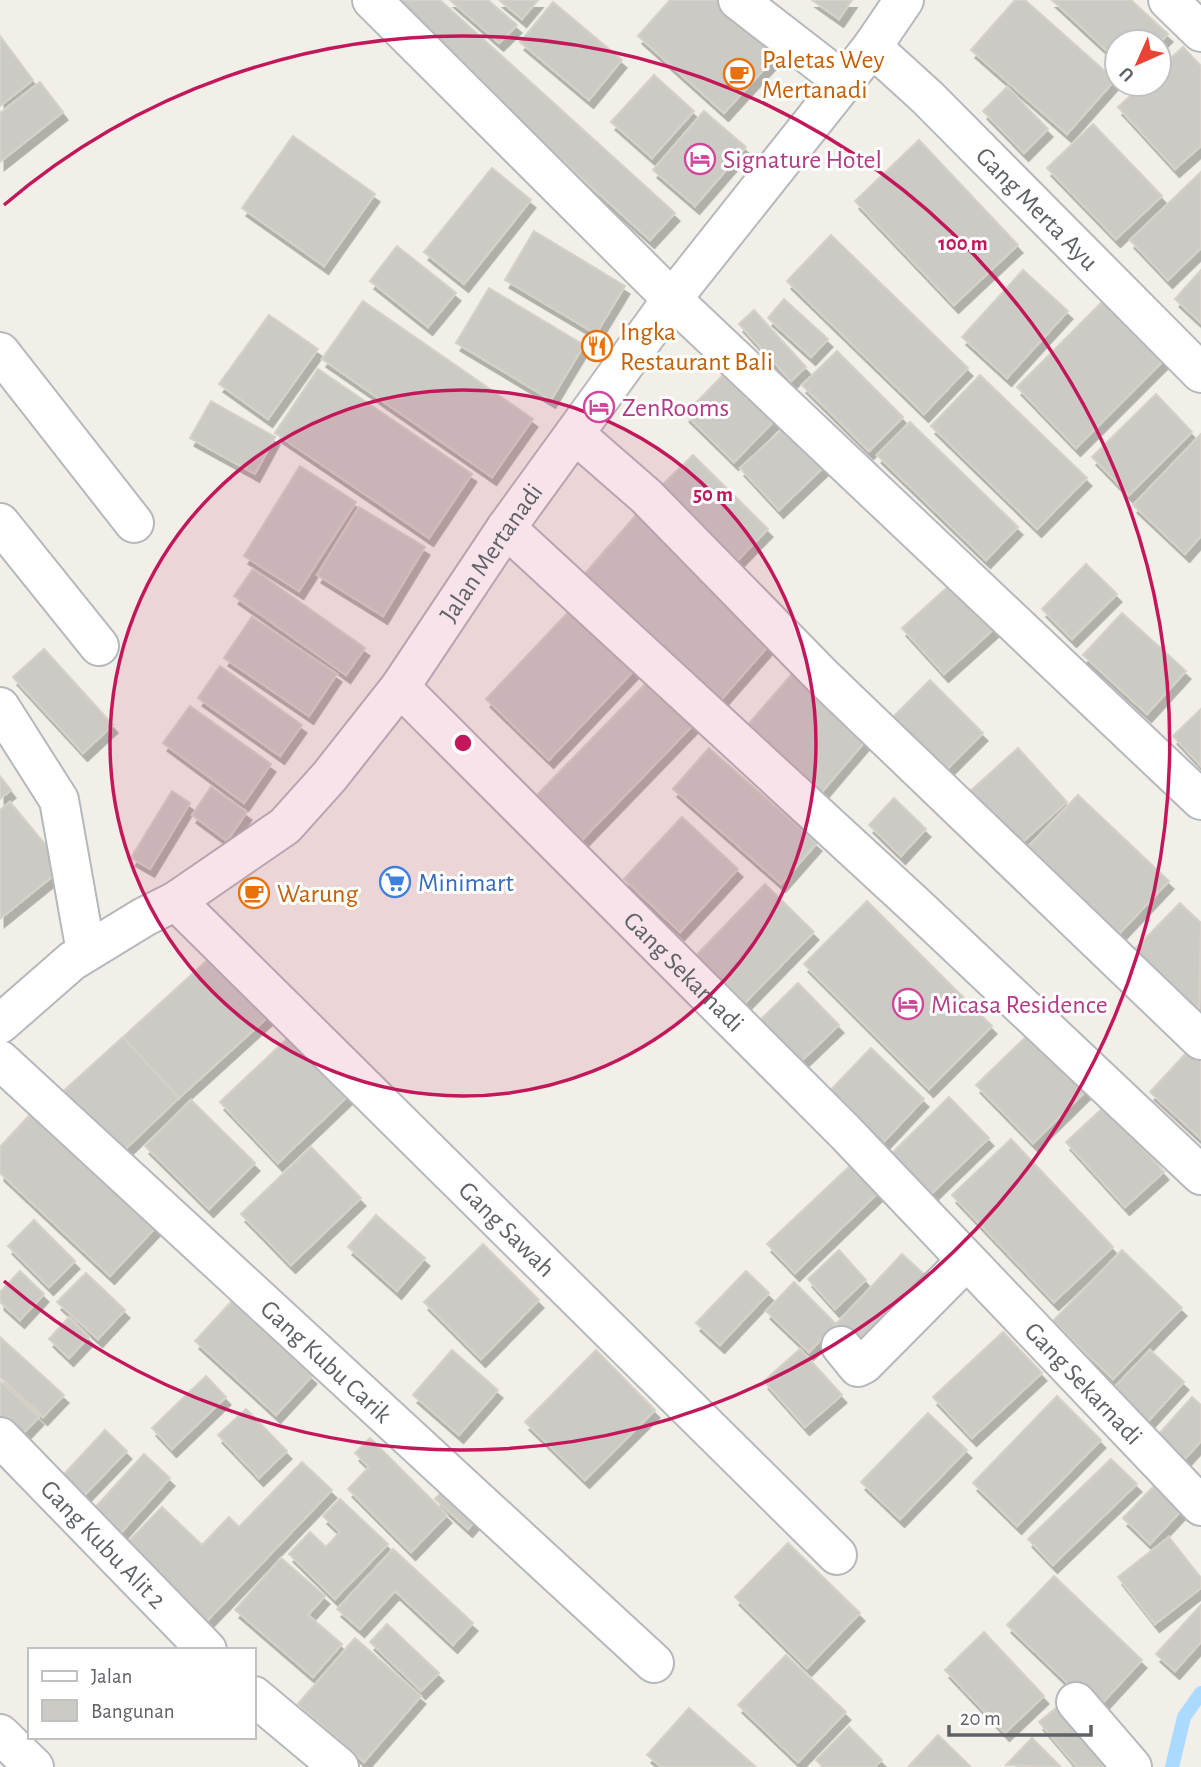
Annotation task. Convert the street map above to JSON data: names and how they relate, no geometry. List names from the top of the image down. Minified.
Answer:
{"streets":{"street":["Gang Merta Ayu","Jalan Mertanadi","Gang Sekarnadi","Gang Sawah","Gang Kubu Carik","Gang Kubu Alit 2"]},"crossings":[["Gang Merta Ayu","Jalan Mertanadi"],["Jalan Mertanadi","Gang Sekarnadi"],["Jalan Mertanadi","Gang Sawah"]],"places":{"cafe":["Paletas Wey Mertanadi","Warung"],"hotel":["Signature Hotel","ZenRooms","Micasa Residence"],"restaurant":["Ingka Restaurant Bali"],"supermarket":["Minimart"]},"legend":["Jalan","Bangunan"],"scale_bar":"20 m","north":"bottom left","rings":["100 m","50 m"]}
